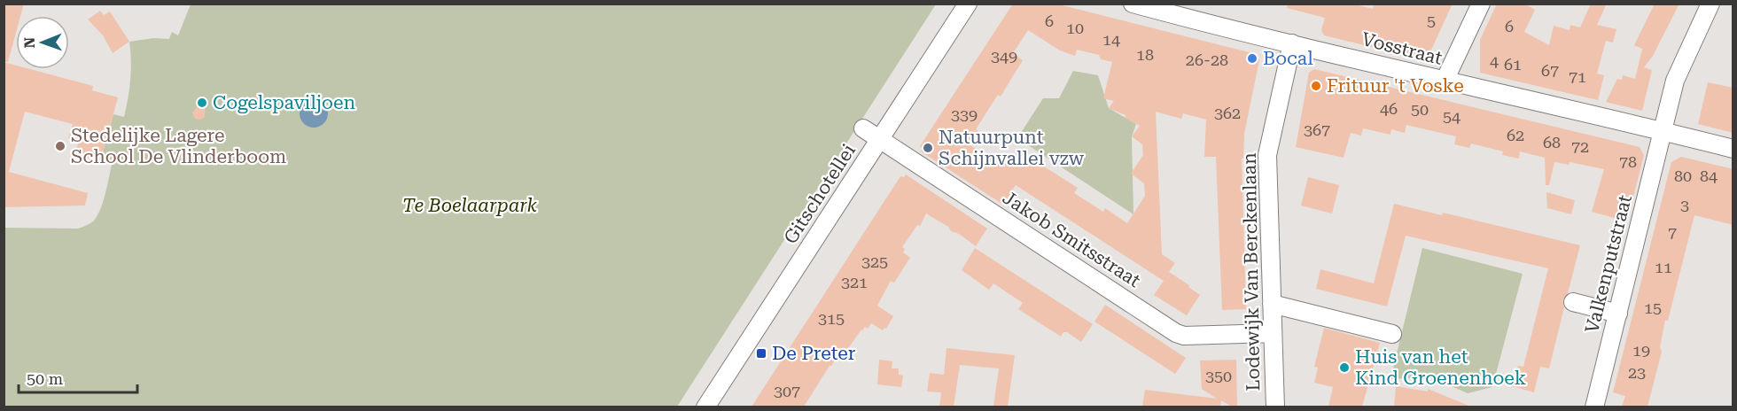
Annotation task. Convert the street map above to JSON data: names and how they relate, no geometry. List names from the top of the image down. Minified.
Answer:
{"streets":{"street":["Vosstraat","Gitschotellei","Jakob Smitsstraat","Valkenputstraat","Lodewijk Van Berckenlaan"]},"crossings":[["Vosstraat","Valkenputstraat"],["Vosstraat","Lodewijk Van Berckenlaan"],["Gitschotellei","Jakob Smitsstraat"],["Jakob Smitsstraat","Lodewijk Van Berckenlaan"]],"parks":["Te Boelaarpark"],"places":{"other":["Bocal","Frituur 't Voske","Cogelspaviljoen","Stedelijke Lagere School De Vlinderboom","Natuurpunt Schijnvallei vzw","Huis van het Kind Groenenhoek"],"transit":["De Preter"]},"house_numbers":["6","5","6","10","14","18","349","26-28","4","61","67","71","46","50","362","339","54","367","62","68","72","78","80","84","3","7","325","11","321","15","315","19","23","350","307"],"scale_bar":"50 m","north":"left"}
